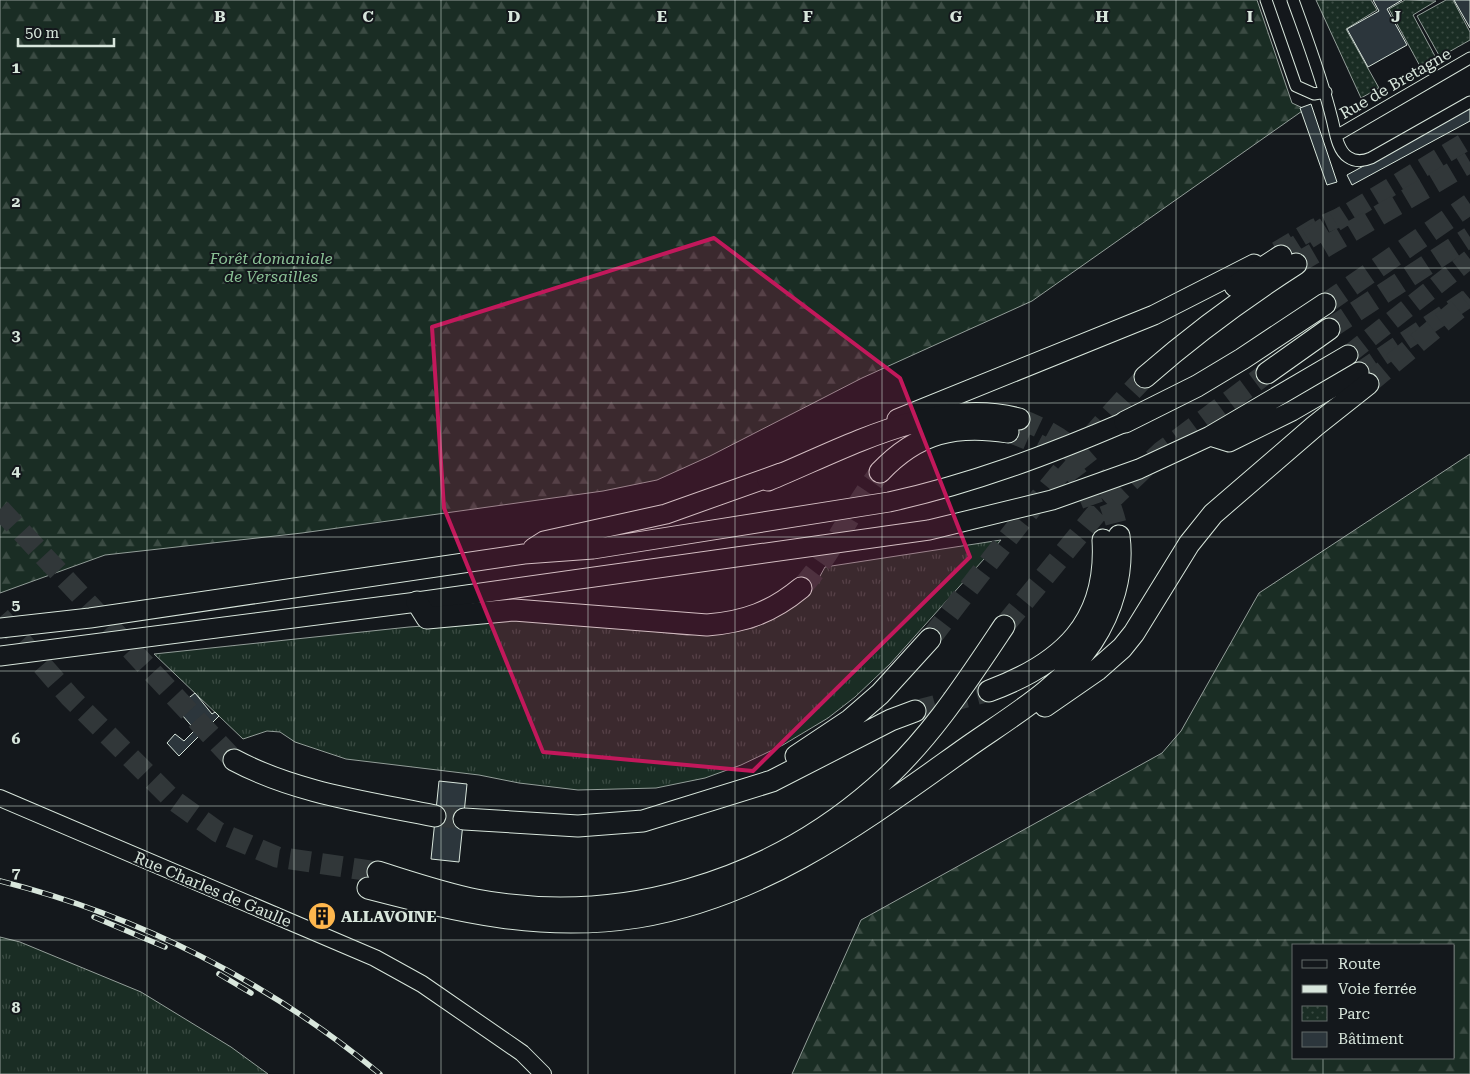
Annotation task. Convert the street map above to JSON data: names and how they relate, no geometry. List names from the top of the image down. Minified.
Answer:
{"streets":{"main road":["Rue Charles de Gaulle"],"street":["Rue de Bretagne"]},"parks":["Forêt domaniale de Versailles"],"places":{"building":["ALLAVOINE"]},"legend":["Route","Voie ferrée","Parc","Bâtiment"],"scale_bar":"50 m","grid":{"columns":["B","C","D","E","F","G","H","I","J"],"rows":["1","2","3","4","5","6","7","8"]}}
